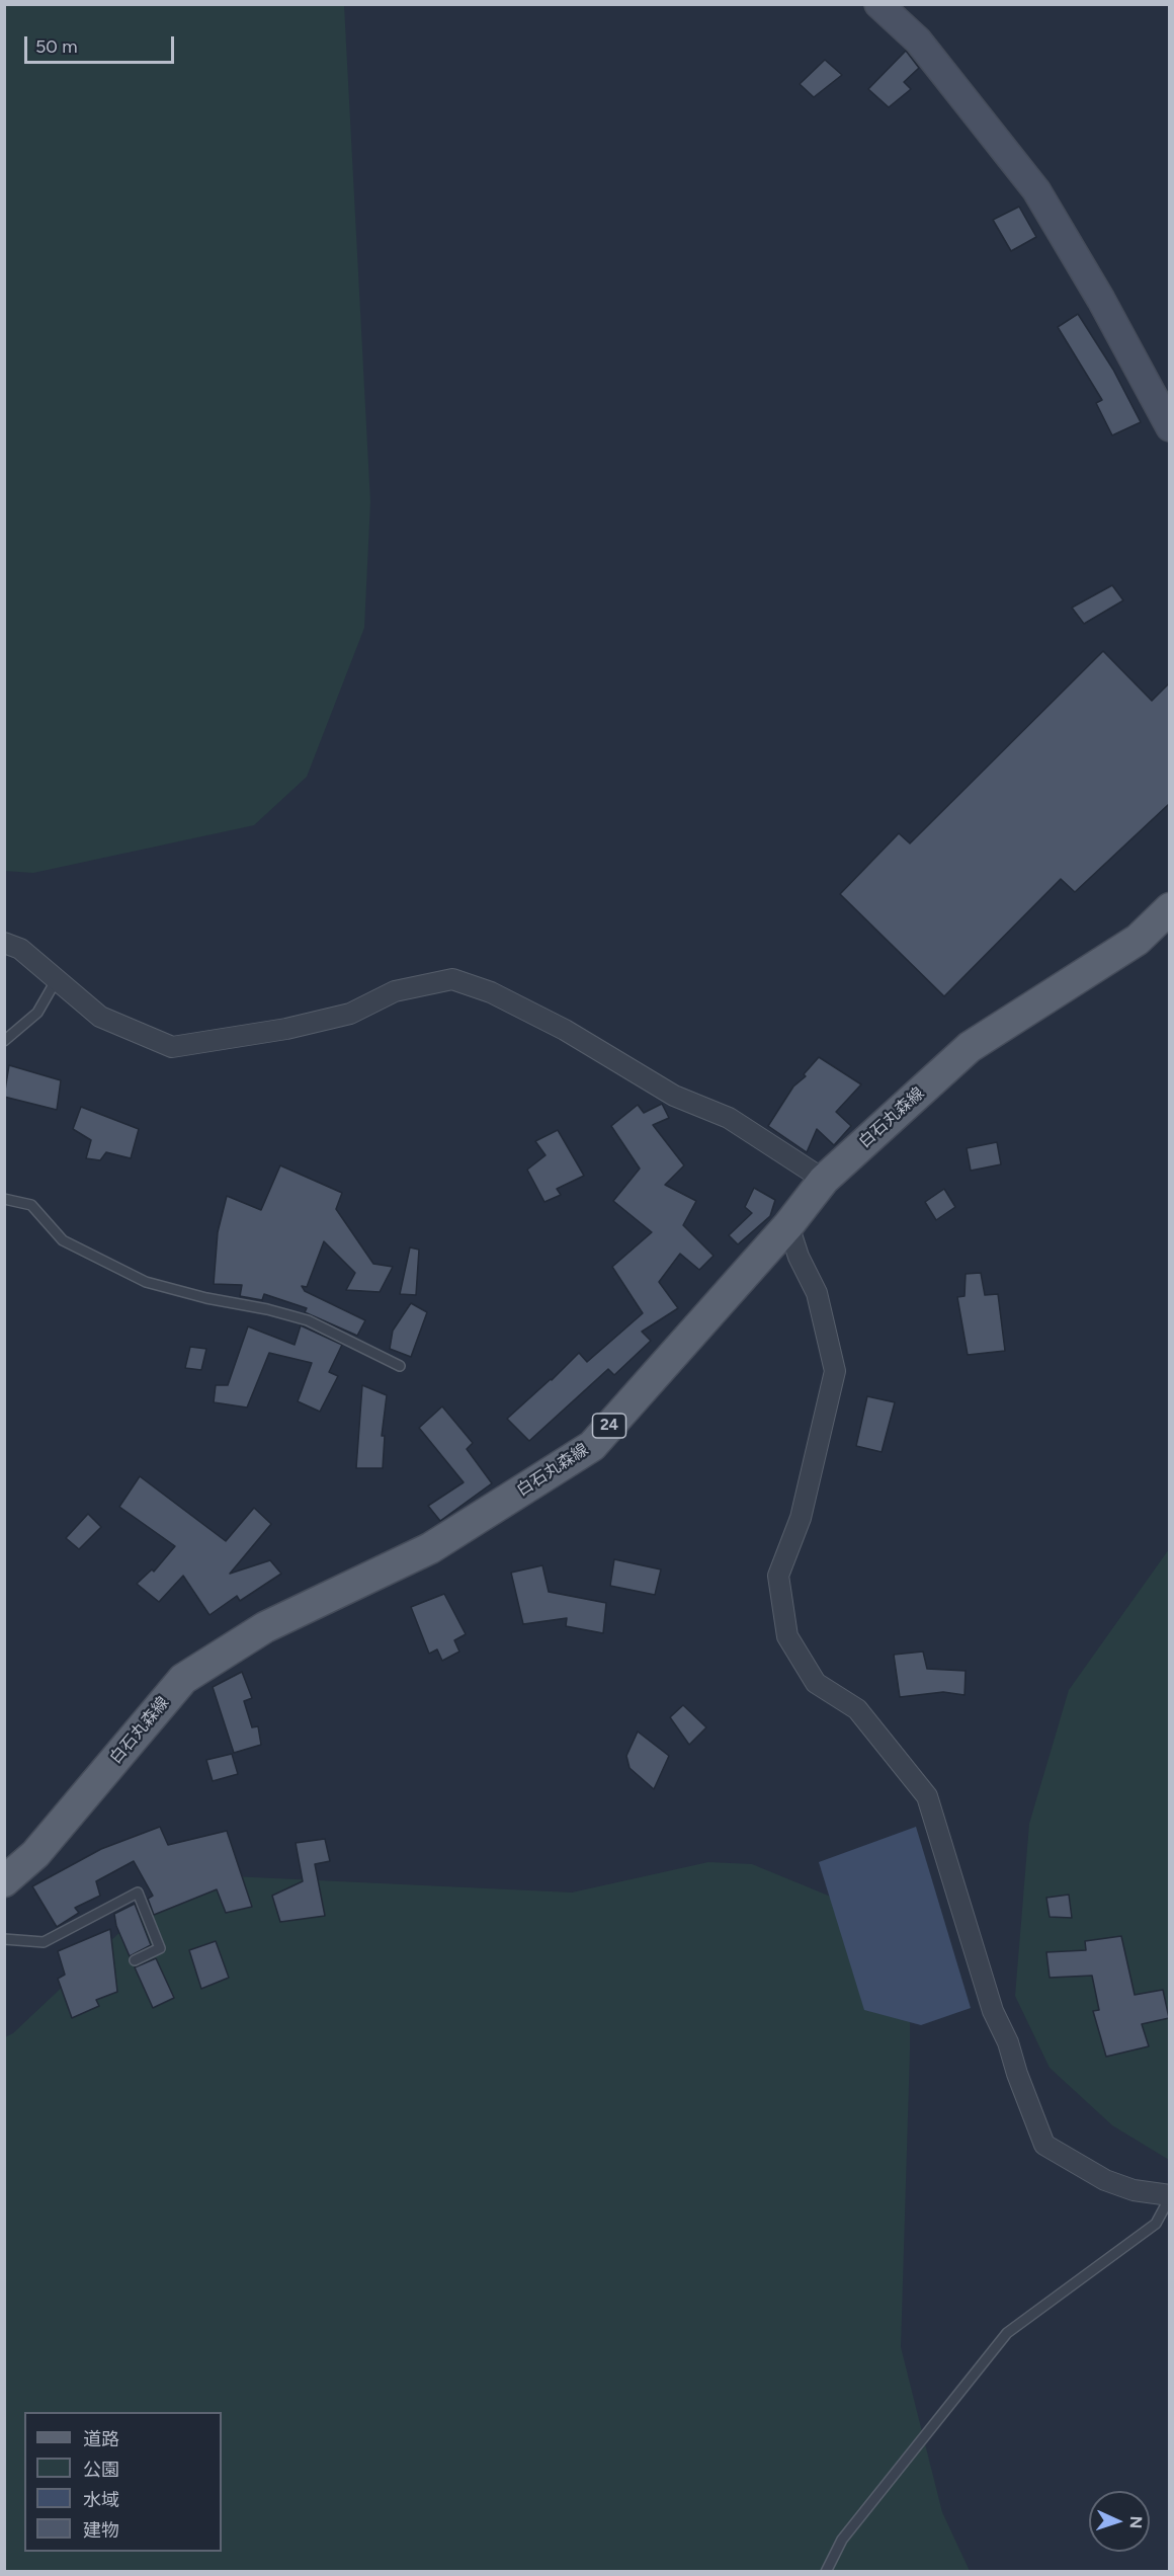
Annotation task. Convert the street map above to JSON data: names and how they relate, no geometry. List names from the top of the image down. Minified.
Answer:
{"streets":{"main road":["白石丸森線","24"]},"legend":["道路","公園","水域","建物"],"scale_bar":"50 m","north":"right"}
